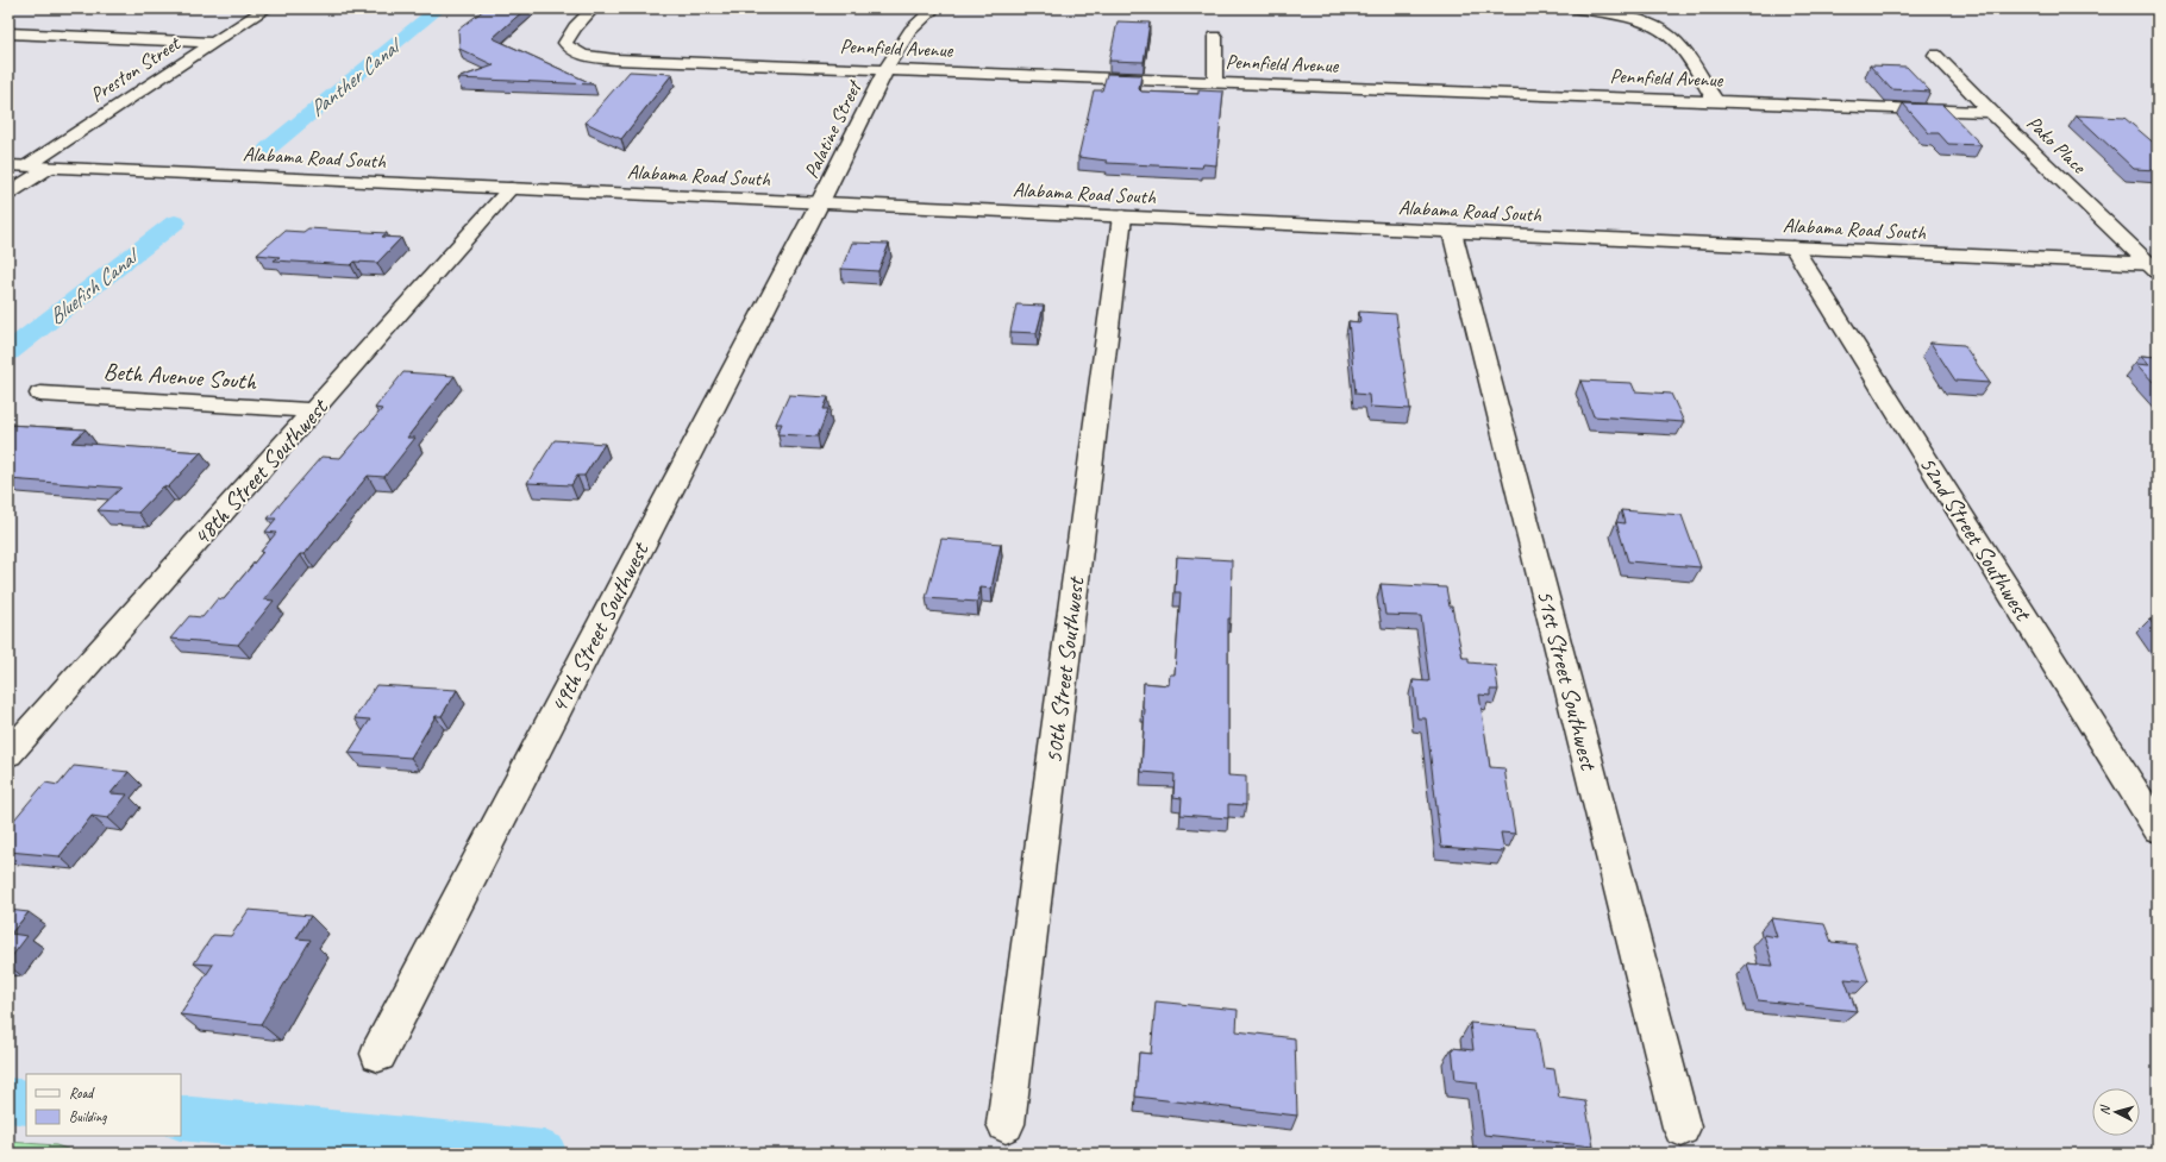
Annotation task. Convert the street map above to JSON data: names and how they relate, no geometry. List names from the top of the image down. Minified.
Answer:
{"streets":{"street":["Pennfield Avenue","Preston Street","Palatine Street","Pako Place","Alabama Road South","Beth Avenue South","48th Street Southwest","52nd Street Southwest","49th Street Southwest","50th Street Southwest","51st Street Southwest"]},"crossings":[["Pennfield Avenue","Palatine Street"],["Pennfield Avenue","Pako Place"],["Preston Street","Alabama Road South"],["Palatine Street","Alabama Road South"],["Palatine Street","49th Street Southwest"],["Pako Place","Alabama Road South"],["Alabama Road South","48th Street Southwest"],["Alabama Road South","52nd Street Southwest"],["Alabama Road South","49th Street Southwest"],["Alabama Road South","50th Street Southwest"],["Alabama Road South","51st Street Southwest"],["Beth Avenue South","48th Street Southwest"]],"water":["Panther Canal","Bluefish Canal"],"legend":["Road","Building"],"north":"left"}
